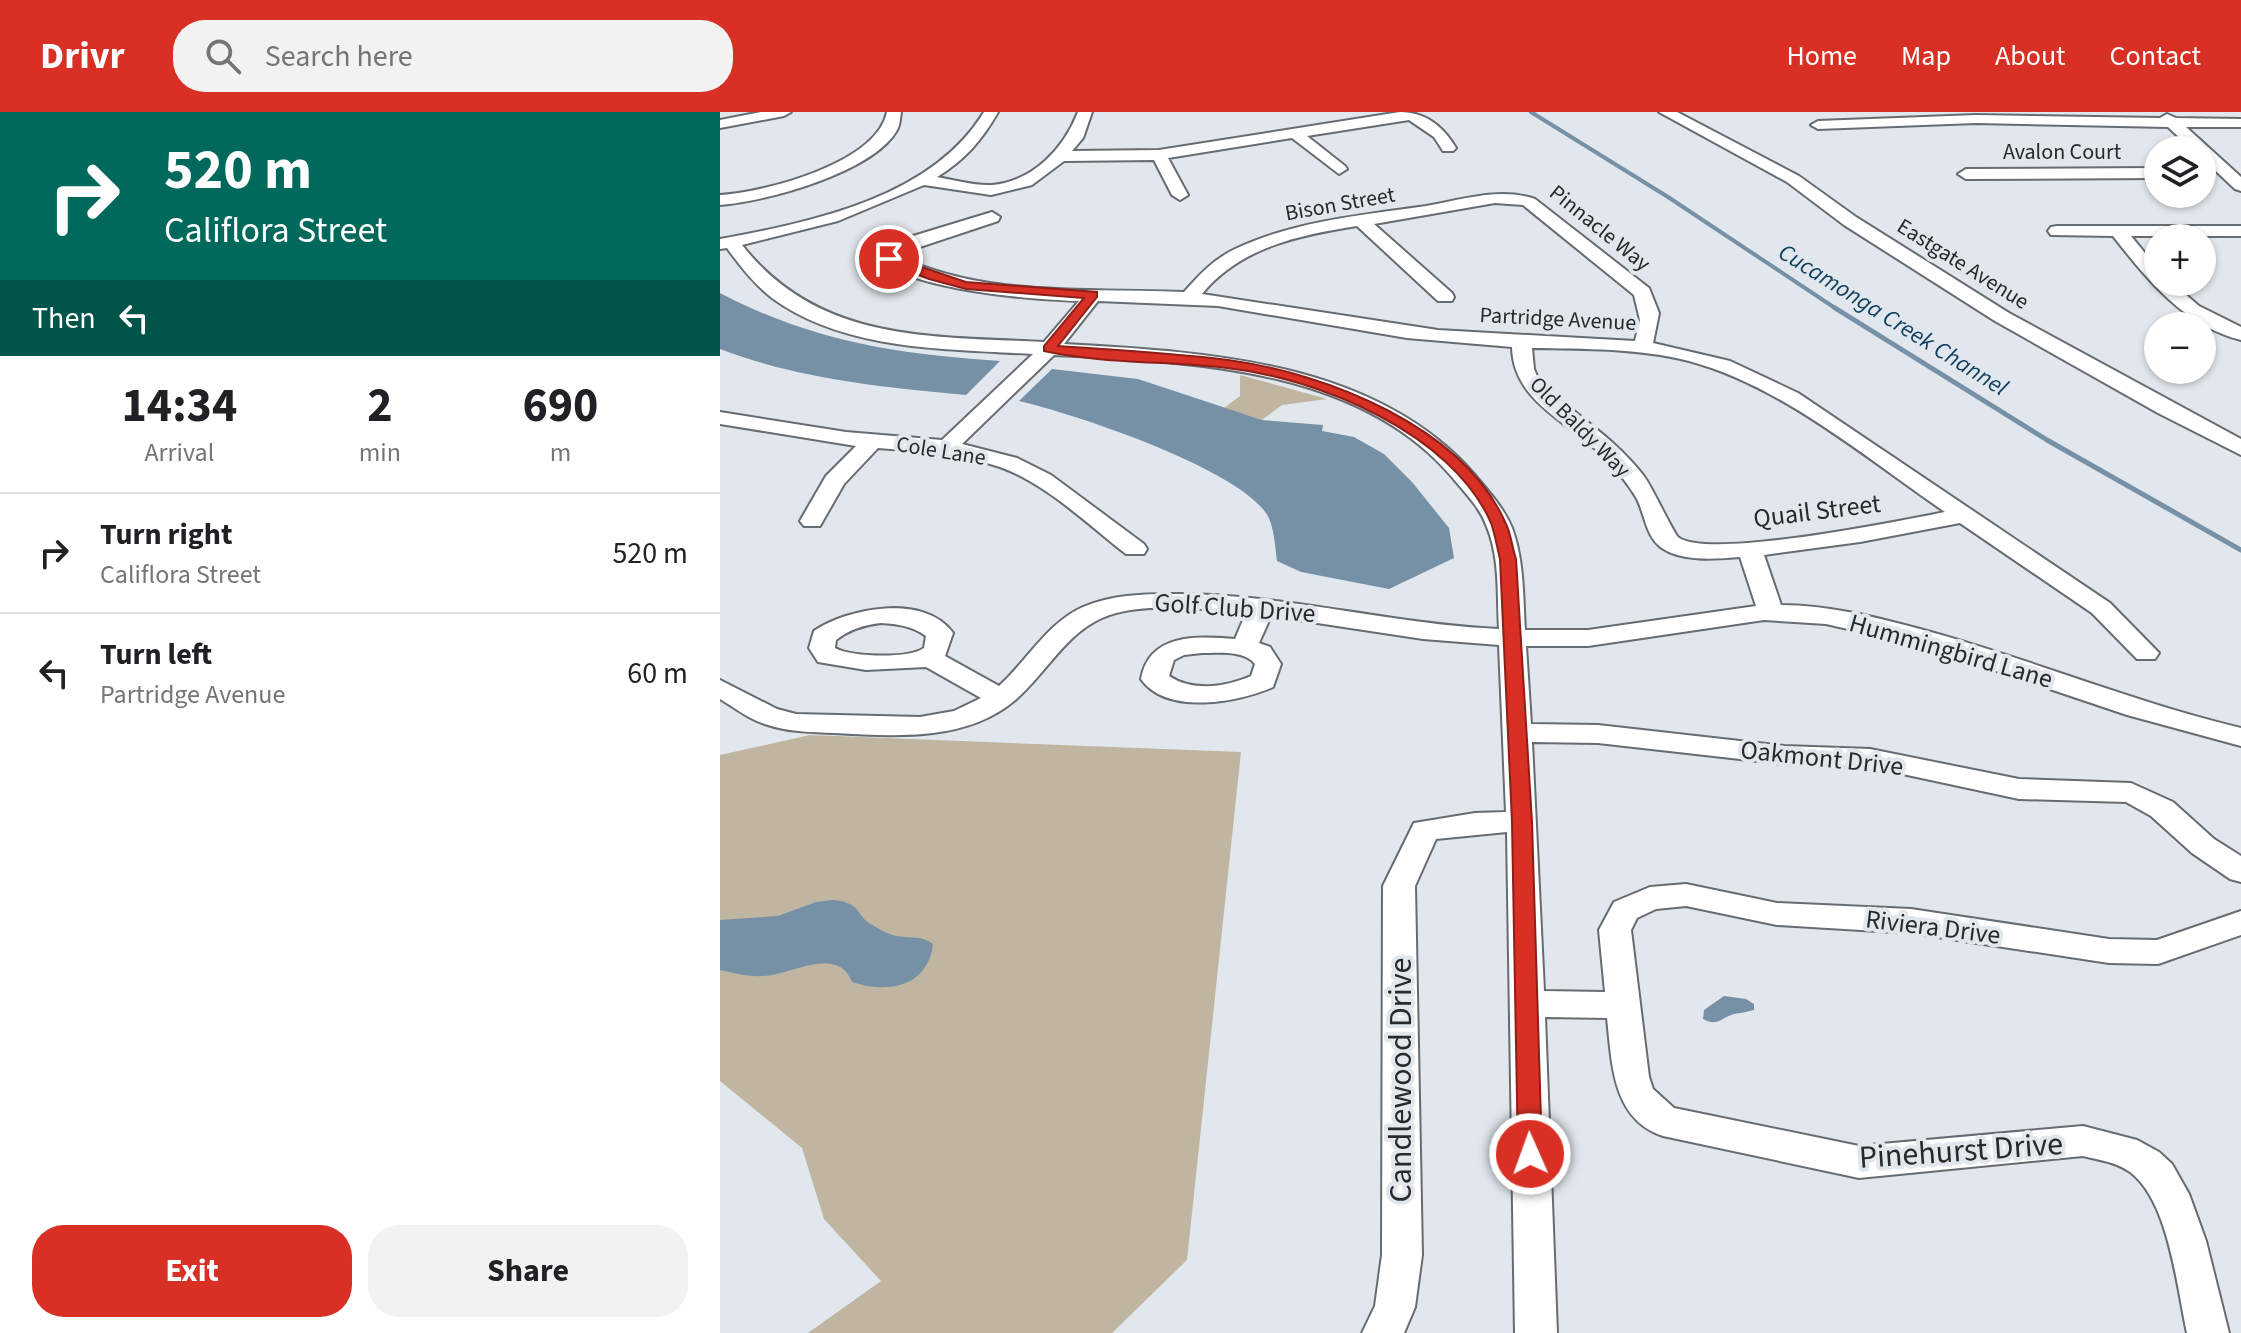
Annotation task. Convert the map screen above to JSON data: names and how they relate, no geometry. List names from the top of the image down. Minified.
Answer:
{"streets":{"street":["Avalon Court","Bison Street","Pinnacle Way","Eastgate Avenue","Partridge Avenue","Old Baldy Way","Cole Lane","Quail Street","Golf Club Drive","Hummingbird Lane","Oakmont Drive","Riviera Drive","Candlewood Drive","Pinehurst Drive"]},"crossings":[["Bison Street","Pinnacle Way"],["Bison Street","Partridge Avenue"],["Pinnacle Way","Partridge Avenue"],["Partridge Avenue","Old Baldy Way"],["Partridge Avenue","Quail Street"],["Old Baldy Way","Quail Street"],["Golf Club Drive","Hummingbird Lane"],["Riviera Drive","Pinehurst Drive"]],"water":["Cucamonga Creek Channel"],"page":{"header":"Drivr","search":"Search here","nav":["Home","Map","About","Contact"],"turn":["520 m","Califlora Street"],"map_buttons":["+","−"],"then":"Then","eta":["14:34","Arrival","2","min","690","m"],"list":[{"name":"Turn right","note":"Califlora Street","value":"520 m"},{"name":"Turn left","note":"Partridge Avenue","value":"60 m"}],"buttons":["Exit","Share"]}}
